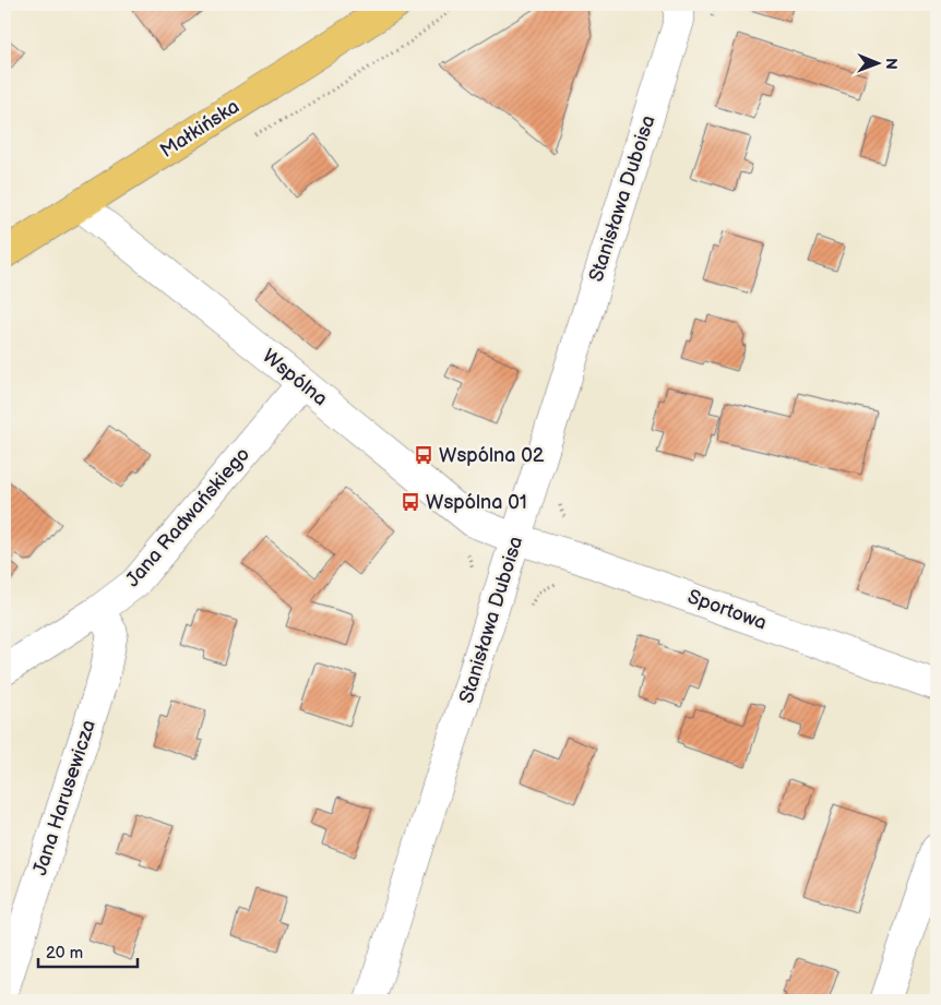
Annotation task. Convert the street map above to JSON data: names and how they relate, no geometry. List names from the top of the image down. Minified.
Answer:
{"streets":{"main road":["Małkińska"],"street":["Stanisława Duboisa","Wspólna","Jana Radwańskiego","Sportowa","Jana Harusewicza"]},"crossings":[["Małkińska","Wspólna"],["Stanisława Duboisa","Wspólna"],["Stanisława Duboisa","Sportowa"],["Wspólna","Jana Radwańskiego"],["Wspólna","Sportowa"],["Jana Radwańskiego","Jana Harusewicza"]],"places":{"bus stop":["Wspólna 02","Wspólna 01"]},"scale_bar":"20 m","north":"right"}
